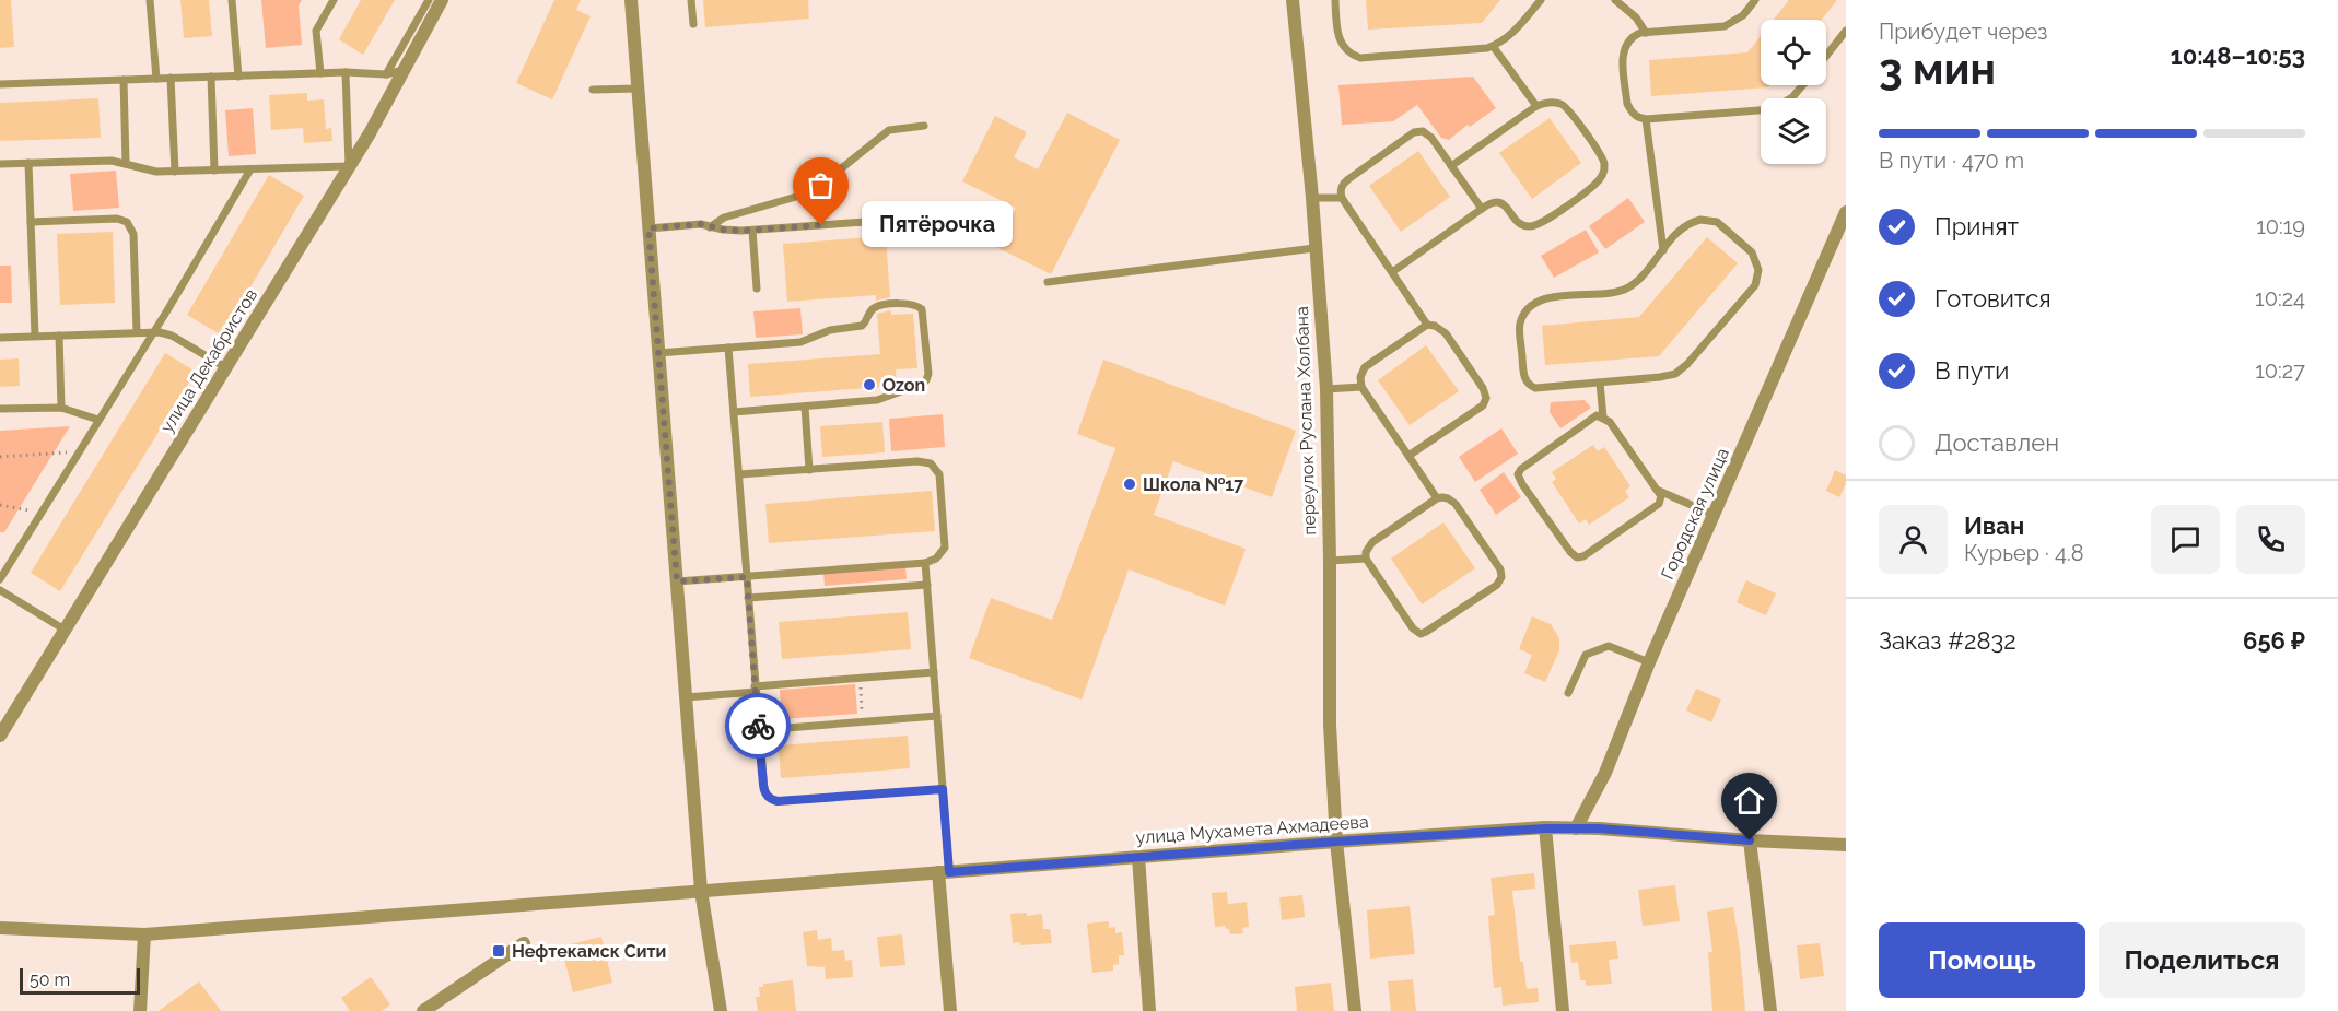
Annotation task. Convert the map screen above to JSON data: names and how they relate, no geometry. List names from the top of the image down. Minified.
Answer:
{"streets":{"street":["улица Декабристов","переулок Руслана Холбана","Городская улица","улица Мухамета Ахмадеева"]},"crossings":[["переулок Руслана Холбана","улица Мухамета Ахмадеева"],["Городская улица","улица Мухамета Ахмадеева"]],"places":{"other":["Пятёрочка","Ozon","Школа №17"],"transit":["Нефтекамск Сити"]},"scale_bar":"50 m","page":{"heading":["3 мин","Прибудет через","10:48–10:53"],"panel":["Иван","Курьер · 4.8","Заказ #2832","656 ₽"],"bar":"В пути · 470 m","list":[["Принят","10:19"],["Готовится","10:24"],["В пути","10:27"],"Доставлен"],"bubble":"Пятёрочка","buttons":["Помощь","Поделиться"],"scale":"50 m"}}
